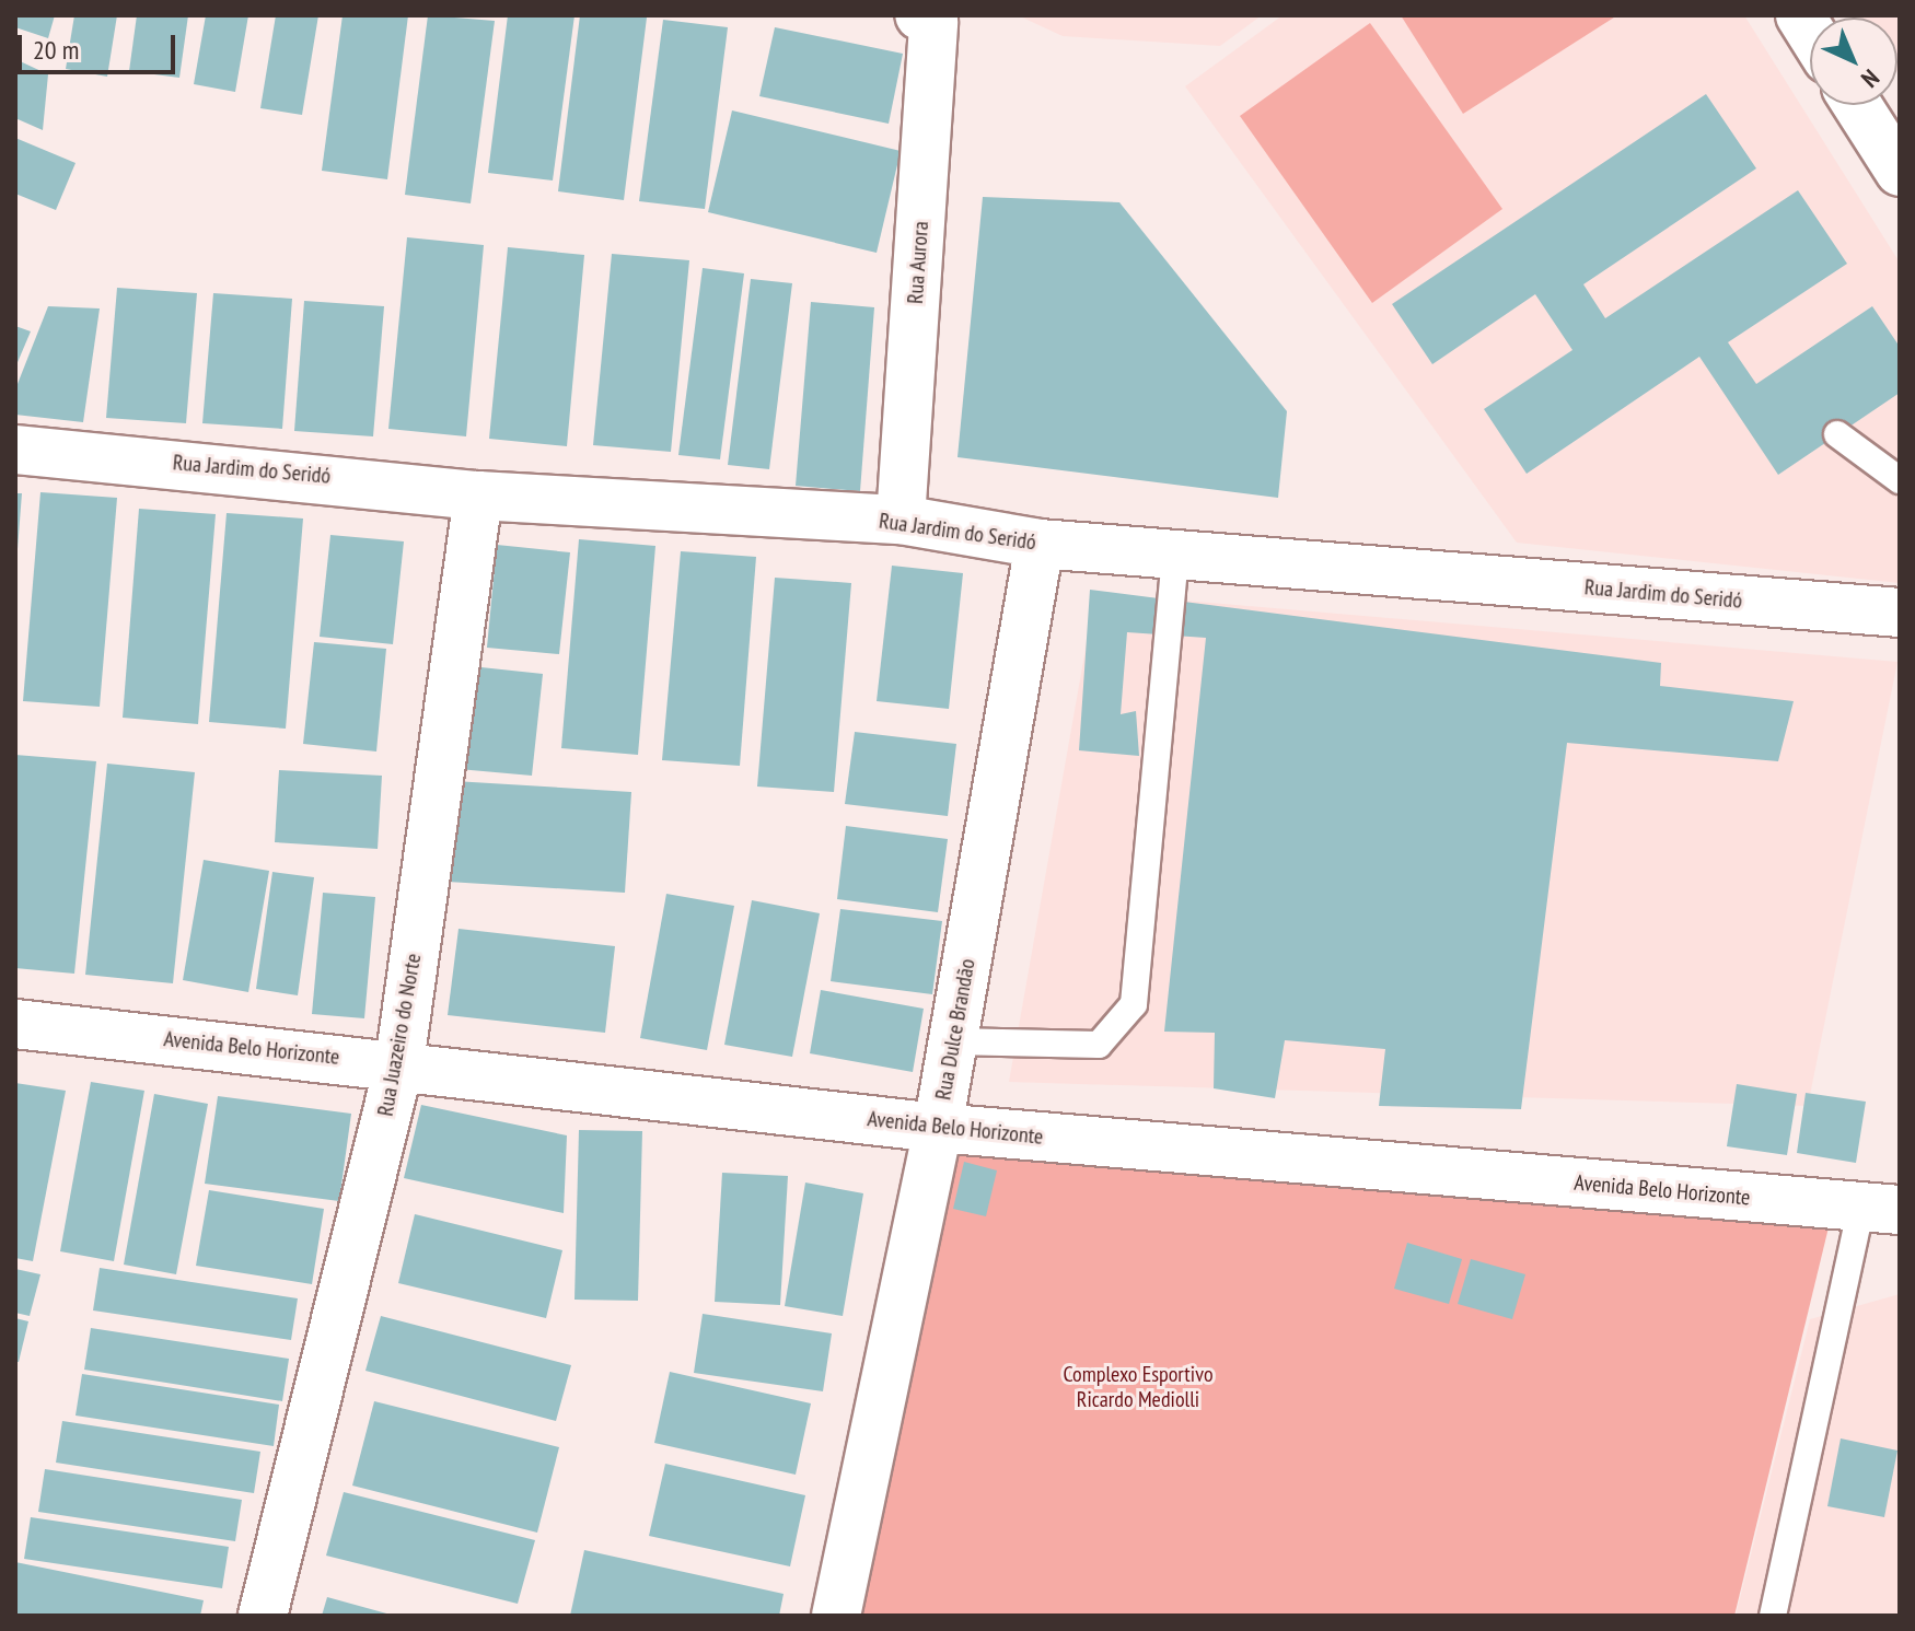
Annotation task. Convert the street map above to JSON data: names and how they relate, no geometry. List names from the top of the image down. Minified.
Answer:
{"streets":{"street":["Rua Aurora","Rua Jardim do Seridó","Rua Dulce Brandão","Rua Juazeiro do Norte","Avenida Belo Horizonte"]},"crossings":[["Rua Aurora","Rua Jardim do Seridó"],["Rua Jardim do Seridó","Rua Dulce Brandão"],["Rua Jardim do Seridó","Rua Juazeiro do Norte"],["Rua Dulce Brandão","Avenida Belo Horizonte"],["Rua Juazeiro do Norte","Avenida Belo Horizonte"]],"parks":["Complexo Esportivo Ricardo Mediolli"],"scale_bar":"20 m","north":"bottom right"}
